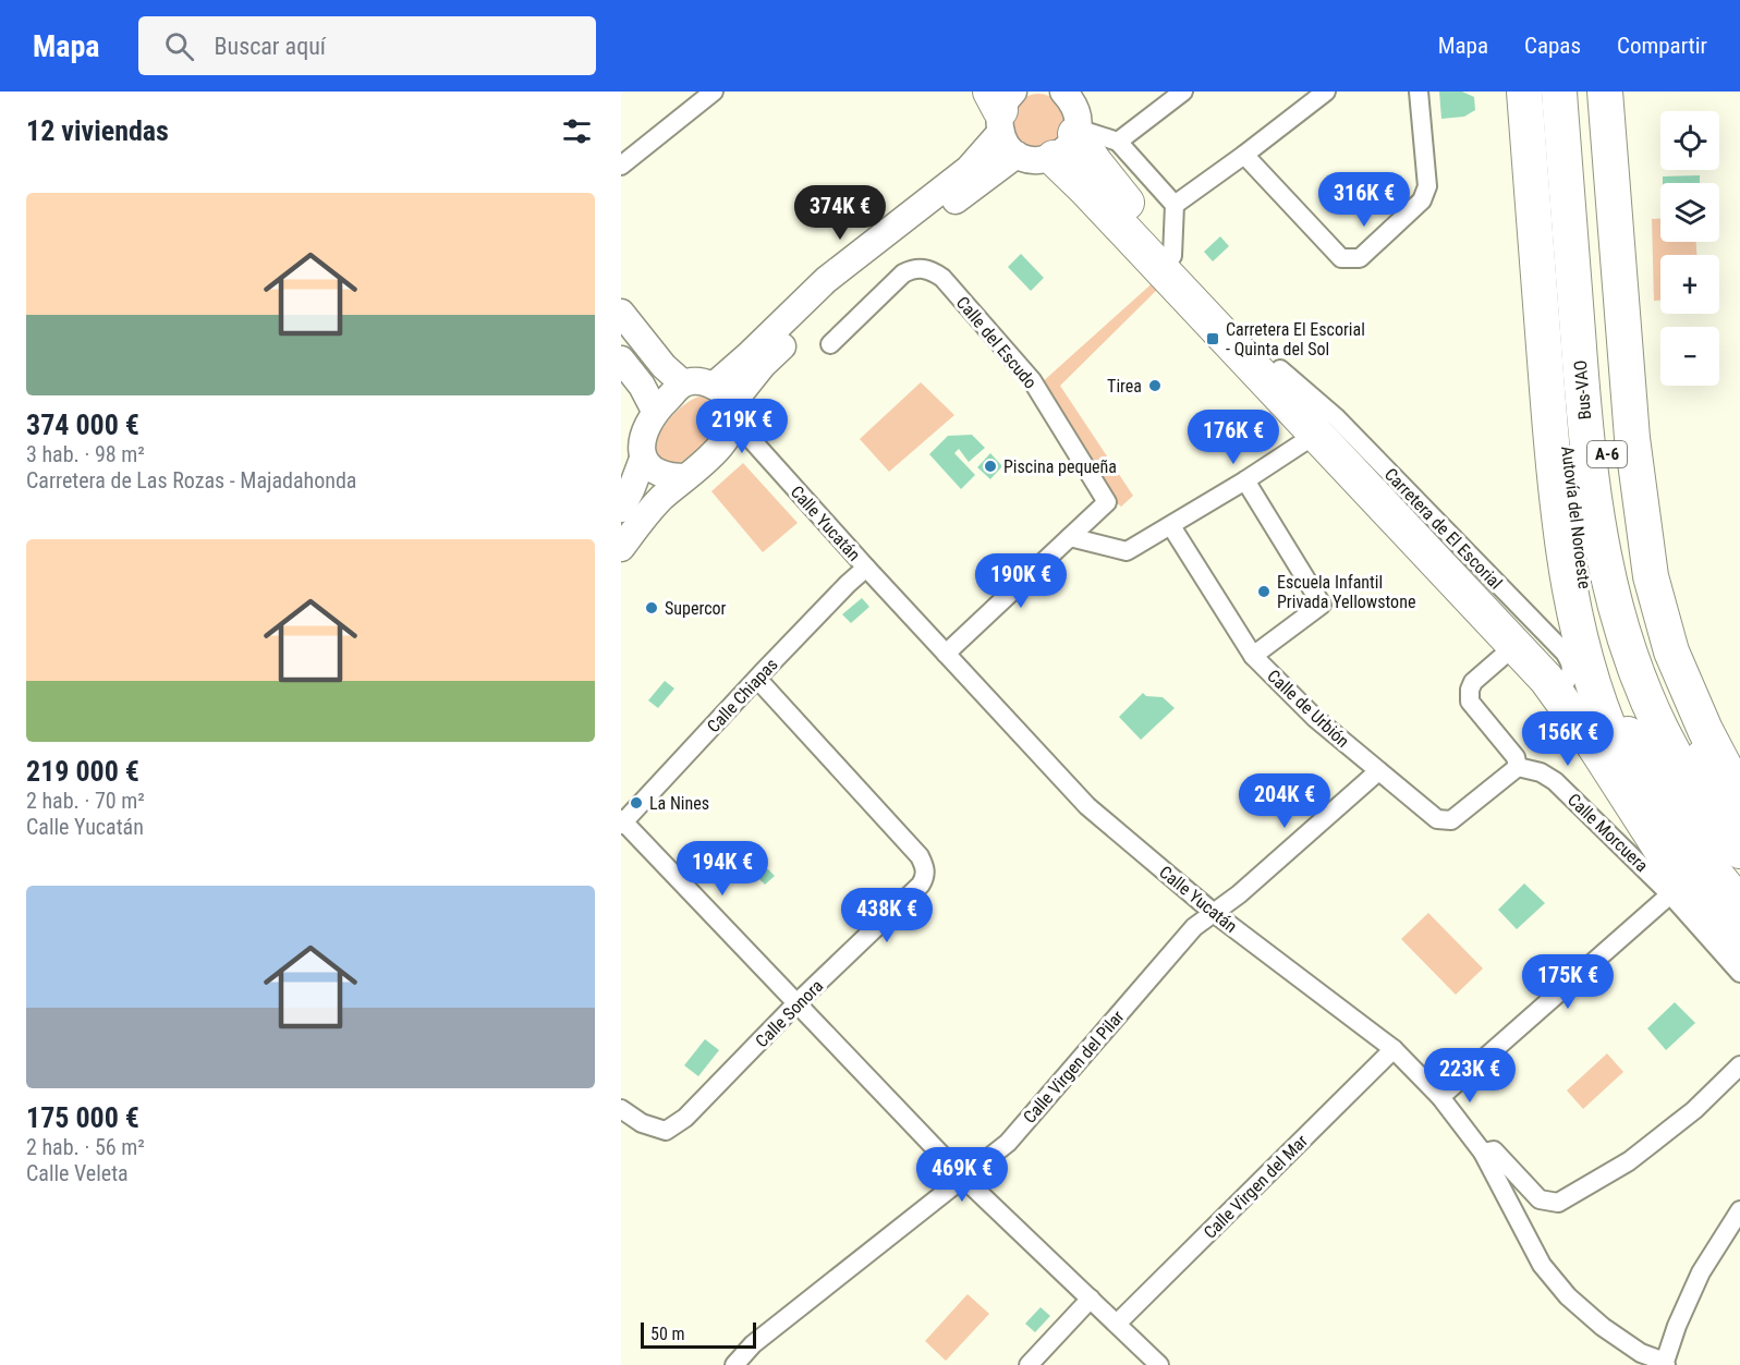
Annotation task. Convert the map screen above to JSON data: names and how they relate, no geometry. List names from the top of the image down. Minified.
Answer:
{"streets":{"highway":["Bus-VAO","A-6","Autovía del Noroeste"],"street":["Calle del Escudo","Calle Yucatán","Carretera de El Escorial","Calle Chiapas","Calle de Urbión","Calle Morcuera","Calle Sonora","Calle Virgen del Pilar","Calle Virgen del Mar"]},"crossings":[["Calle Yucatán","Calle Chiapas"],["Calle Yucatán","Calle Virgen del Pilar"],["Calle Yucatán","Calle Virgen del Mar"],["Calle Chiapas","Calle Sonora"],["Calle de Urbión","Calle Morcuera"],["Calle de Urbión","Calle Virgen del Pilar"]],"places":{"transit":["Carretera El Escorial - Quinta del Sol"],"other":["Tirea","Piscina pequeña","Escuela Infantil Privada Yellowstone","Supercor","La Nines"]},"scale_bar":"50 m","page":{"header":"Mapa","search":"Buscar aquí","nav":["Mapa","Capas","Compartir"],"heading":"12 viviendas","map_buttons":["+","−"],"list":[{"name":"374 000 €","note":"3 hab. · 98 m² · Carretera de Las Rozas - Majadahonda"},{"name":"219 000 €","note":"2 hab. · 70 m² · Calle Yucatán"},{"name":"175 000 €","note":"2 hab. · 56 m² · Calle Veleta"}],"price":["316K €","374K €","219K €","176K €","190K €","156K €","204K €","194K €","438K €","175K €","223K €","469K €"],"scale":"50 m"}}
